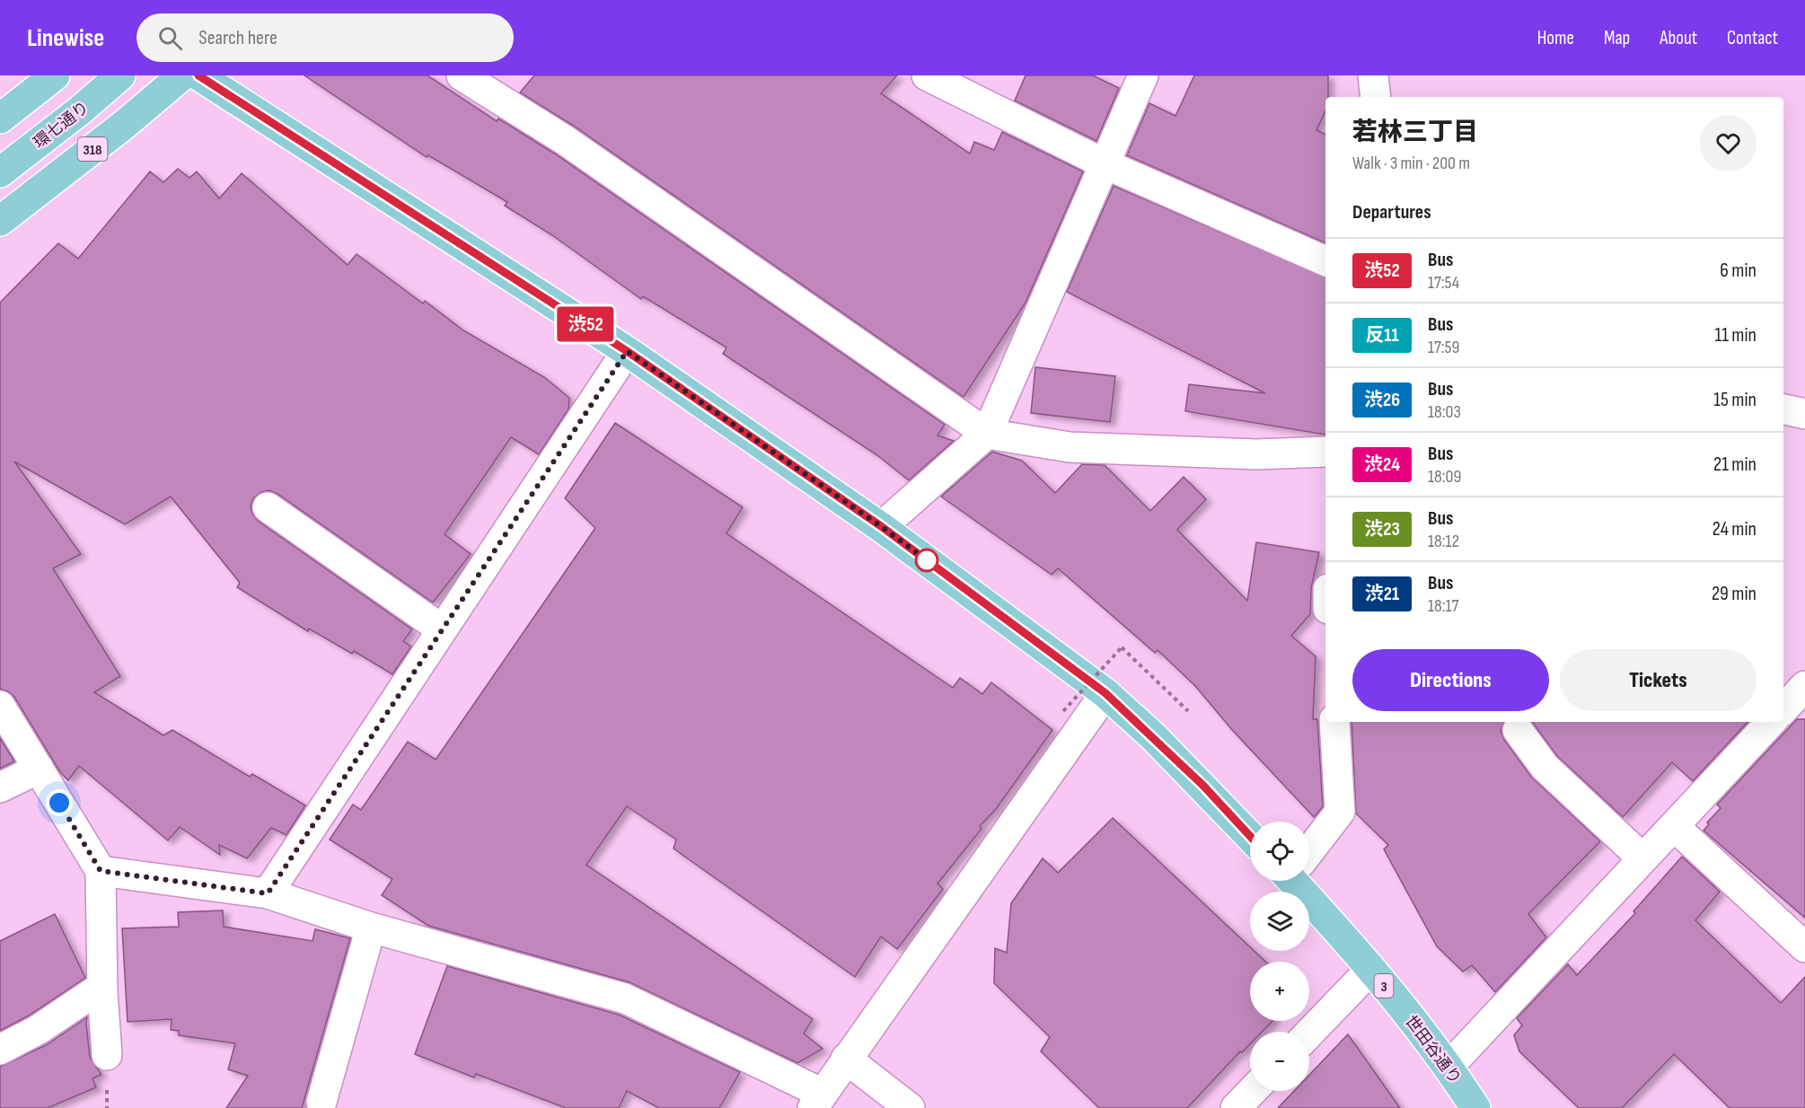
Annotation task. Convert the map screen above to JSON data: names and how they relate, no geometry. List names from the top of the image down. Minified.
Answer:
{"streets":{"main road":["環七通り","318","3","世田谷通り"]},"lines":["bus line 渋52"],"page":{"header":"Linewise","search":"Search here","nav":["Home","Map","About","Contact"],"on_map":"渋52","heading":[["若林三丁目","Walk · 3 min · 200 m"],"Departures"],"list":[{"mark":"渋52","name":"Bus","note":"17:54","value":"6 min"},{"mark":"反11","name":"Bus","note":"17:59","value":"11 min"},{"mark":"渋26","name":"Bus","note":"18:03","value":"15 min"},{"mark":"渋24","name":"Bus","note":"18:09","value":"21 min"},{"mark":"渋23","name":"Bus","note":"18:12","value":"24 min"},{"mark":"渋21","name":"Bus","note":"18:17","value":"29 min"}],"buttons":["Directions","Tickets"],"map_buttons":["+","−"]}}
